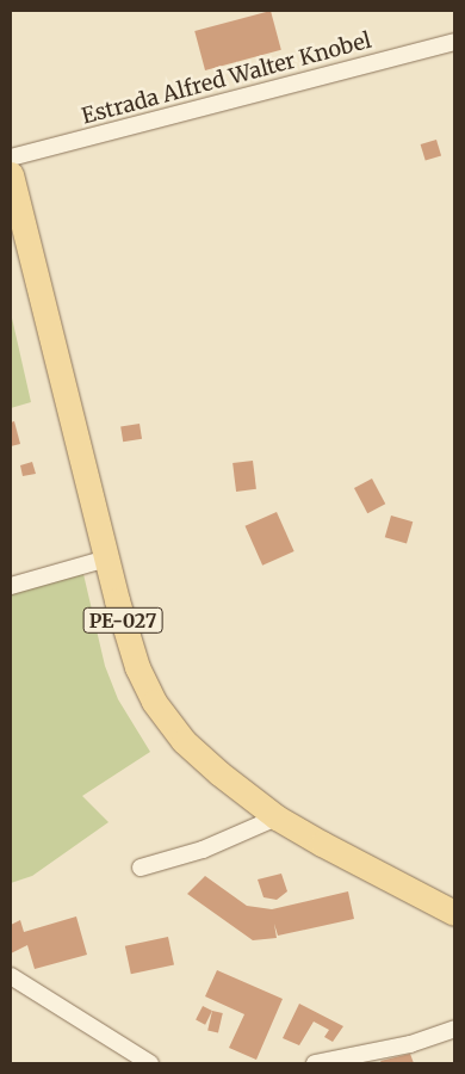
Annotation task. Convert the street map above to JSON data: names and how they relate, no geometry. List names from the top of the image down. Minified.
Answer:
{"streets":{"main road":["PE-027"],"street":["Estrada Alfred Walter Knobel"]}}
